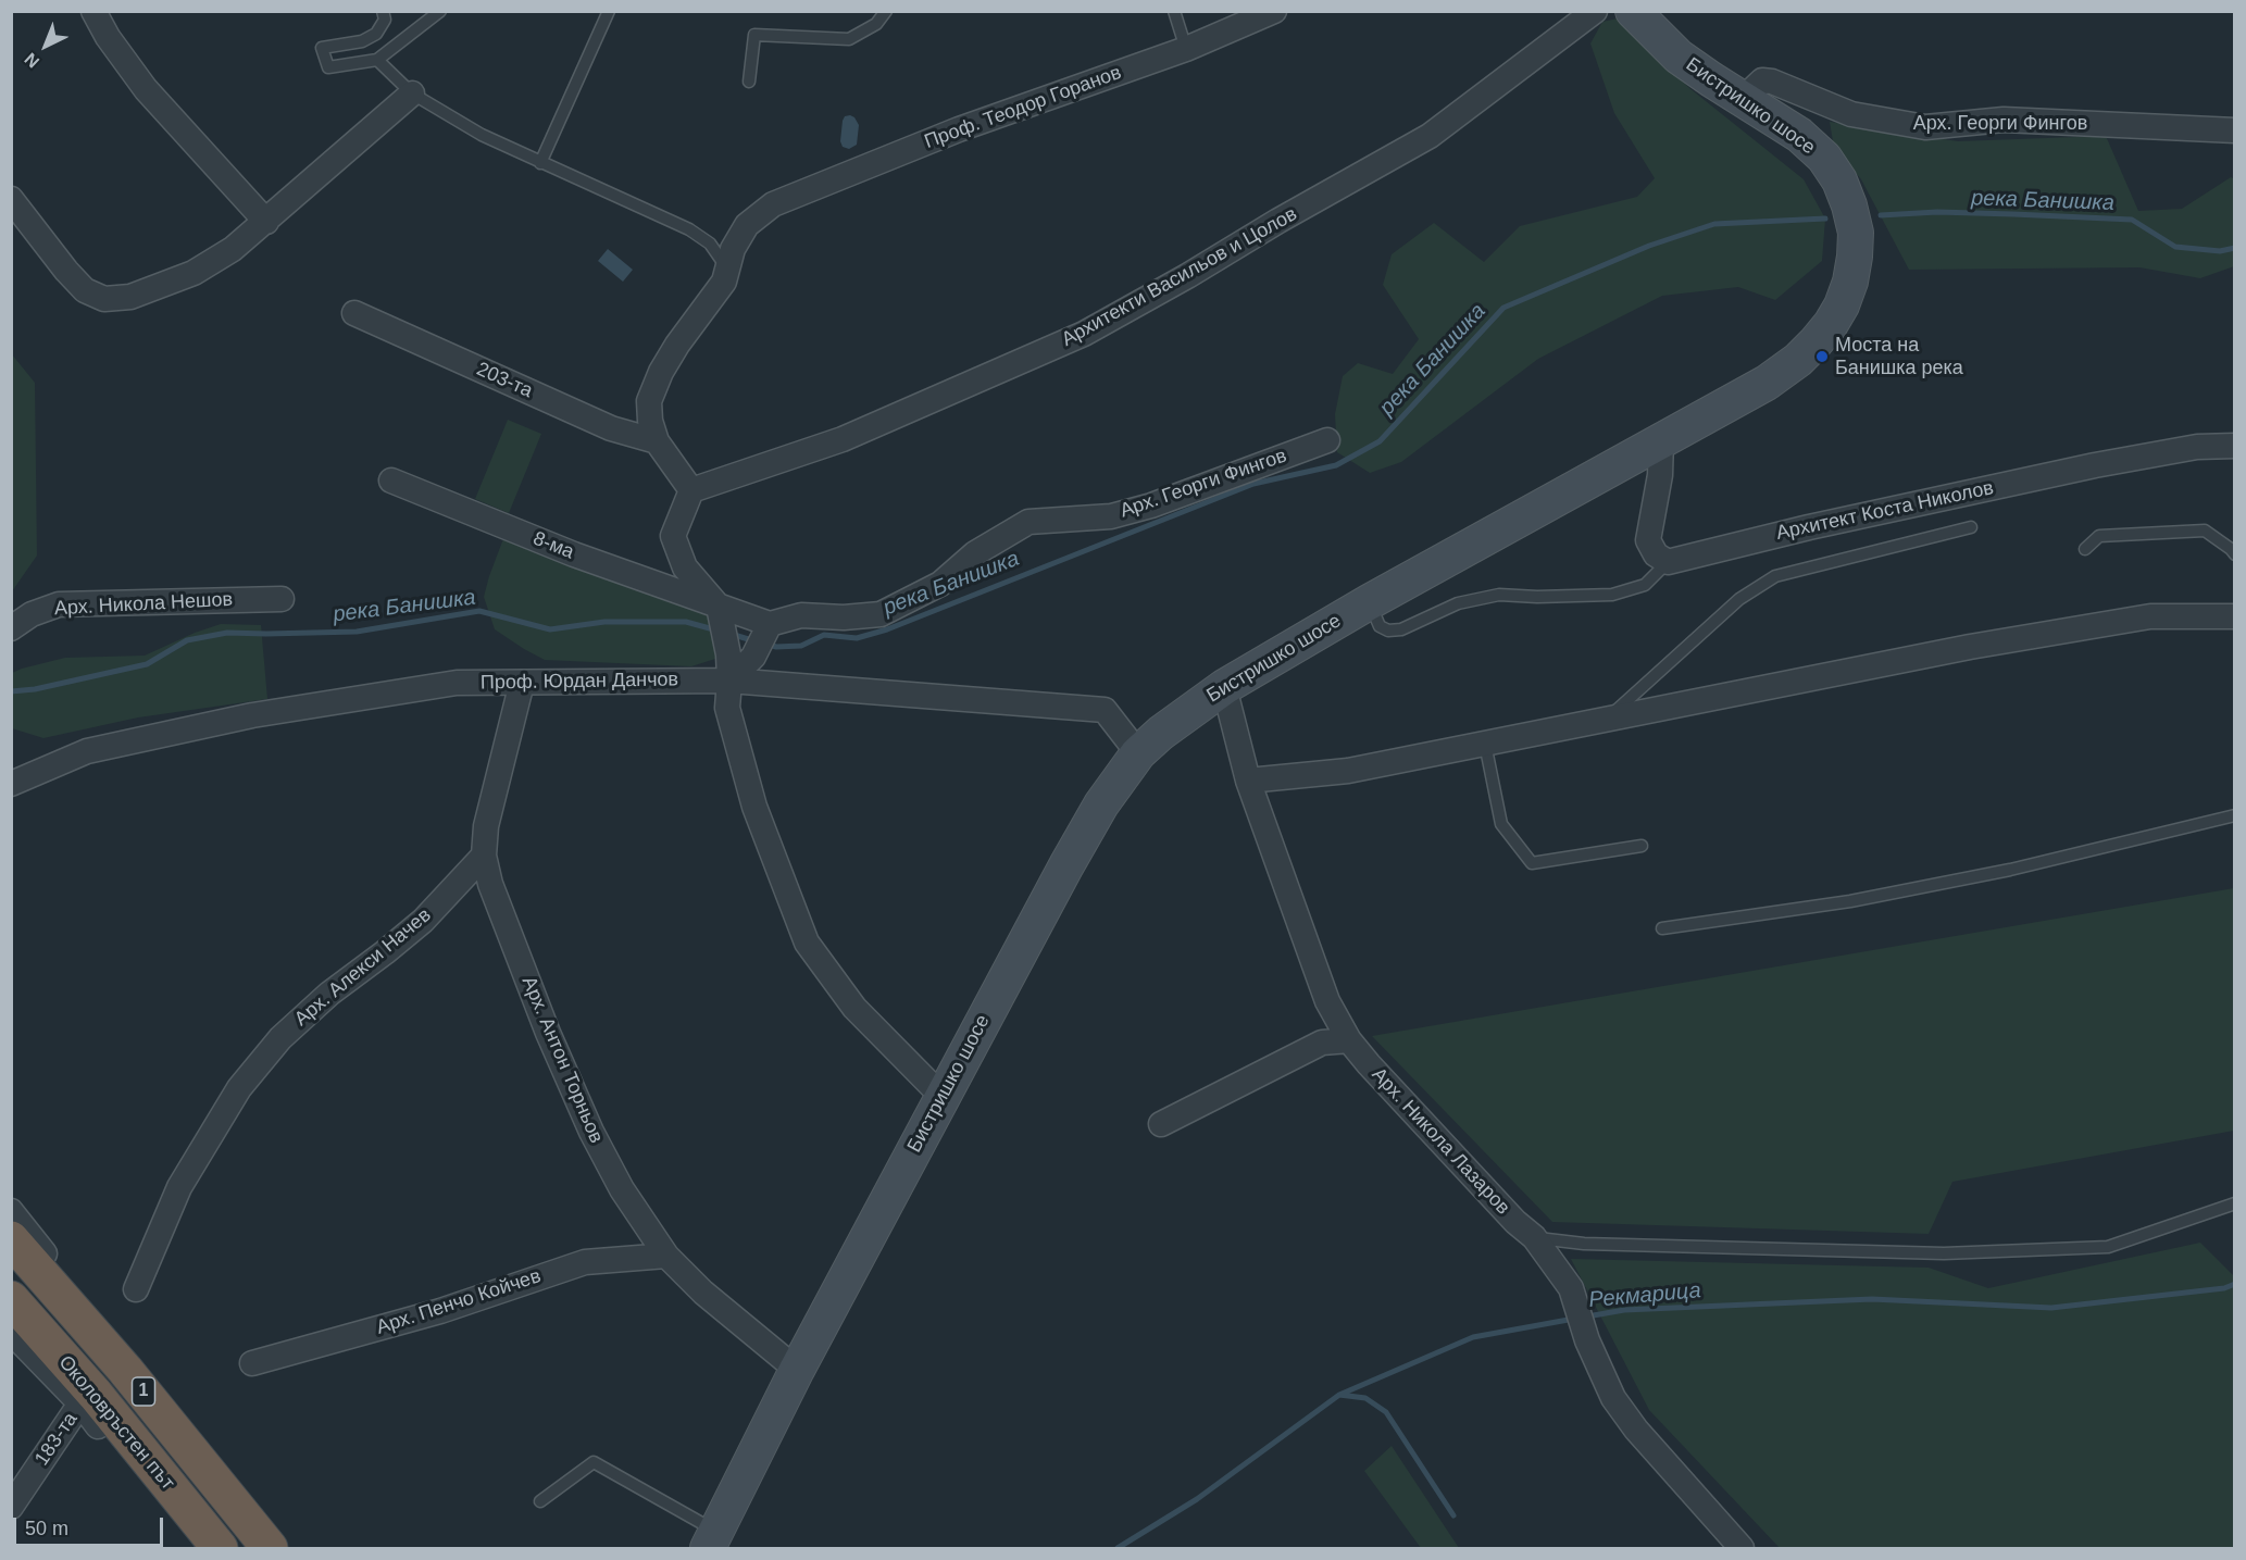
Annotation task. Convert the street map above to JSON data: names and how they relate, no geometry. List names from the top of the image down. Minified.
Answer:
{"streets":{"highway":["1","Околовръстен път"],"street":["Бистришко шосе","Проф. Теодор Горанов","Арх. Георги Фингов","Архитекти Васильов и Цолов","203-та","Архитект Коста Николов","8-ма","Арх. Никола Нешов","Проф. Юрдан Данчов","Арх. Алекси Начев","Арх. Антон Торньов","Арх. Никола Лазаров","Арх. Пенчо Койчев","183-та"]},"crossings":[["Бистришко шосе","Арх. Георги Фингов"],["Бистришко шосе","Проф. Юрдан Данчов"],["Бистришко шосе","Арх. Антон Торньов"],["Бистришко шосе","Арх. Никола Лазаров"],["Проф. Теодор Горанов","203-та"],["Проф. Юрдан Данчов","Арх. Антон Торньов"],["Арх. Алекси Начев","Арх. Антон Торньов"],["Арх. Антон Торньов","Арх. Пенчо Койчев"]],"water":["река Банишка","Рекмарица"],"places":["Моста на Банишка река"],"scale_bar":"50 m","north":"bottom left"}
